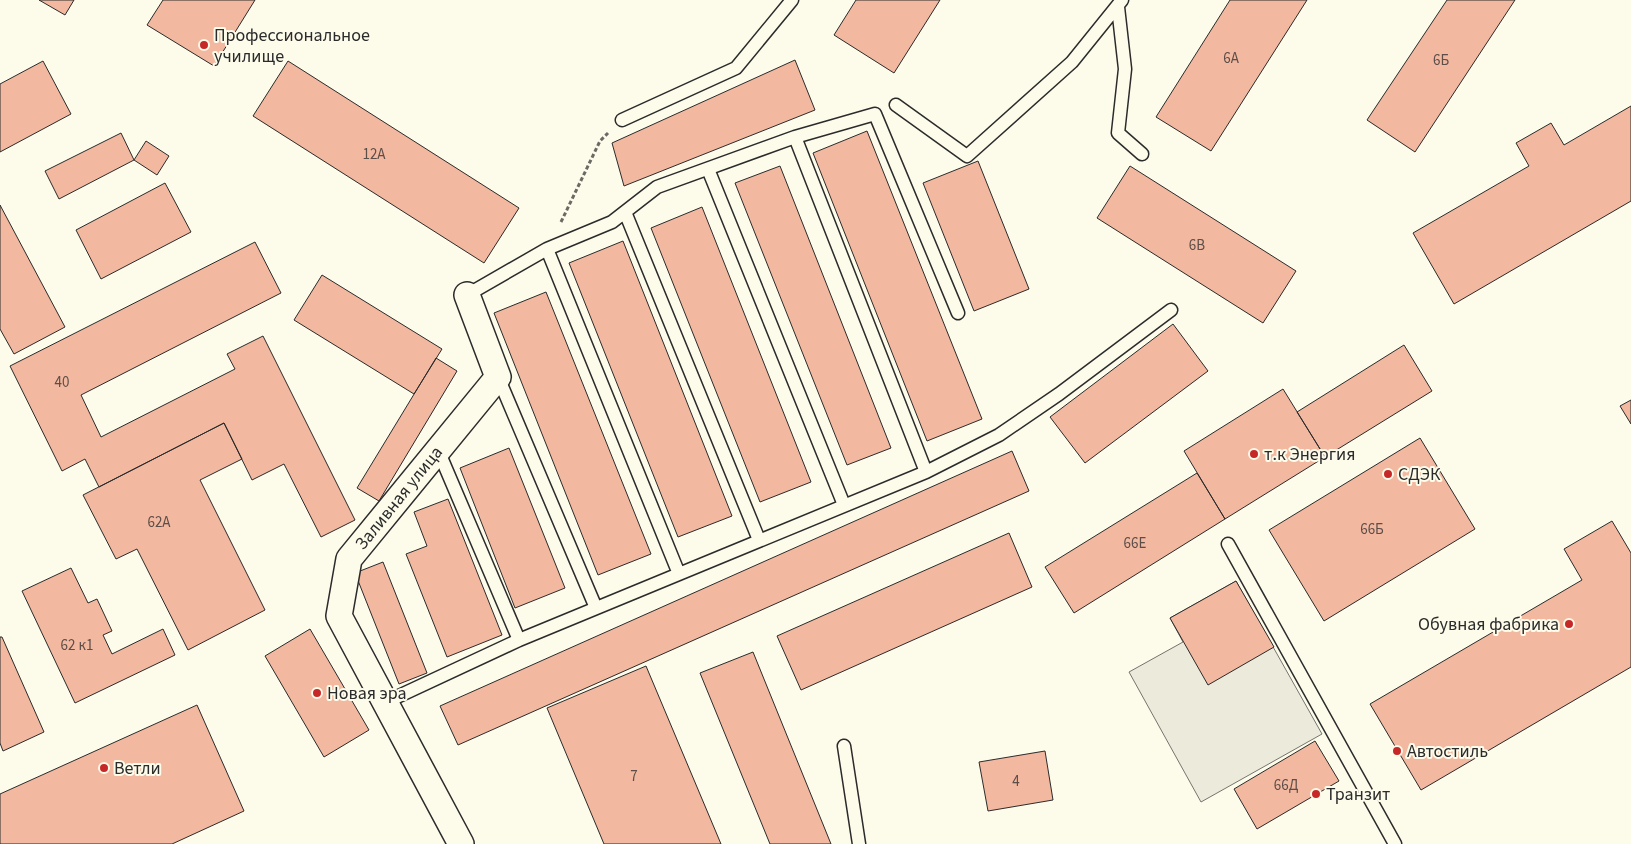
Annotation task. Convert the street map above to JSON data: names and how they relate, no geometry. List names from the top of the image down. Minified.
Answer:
{"streets":{"street":["Заливная улица"]},"places":["Профессиональное училище","т.к Энергия","СДЭК","Обувная фабрика","Новая эра","Автостиль","Ветли","Транзит"],"house_numbers":["6А","6Б","12А","6В","40","62А","66Б","66Е","62 к1","7","4","66Д"]}
